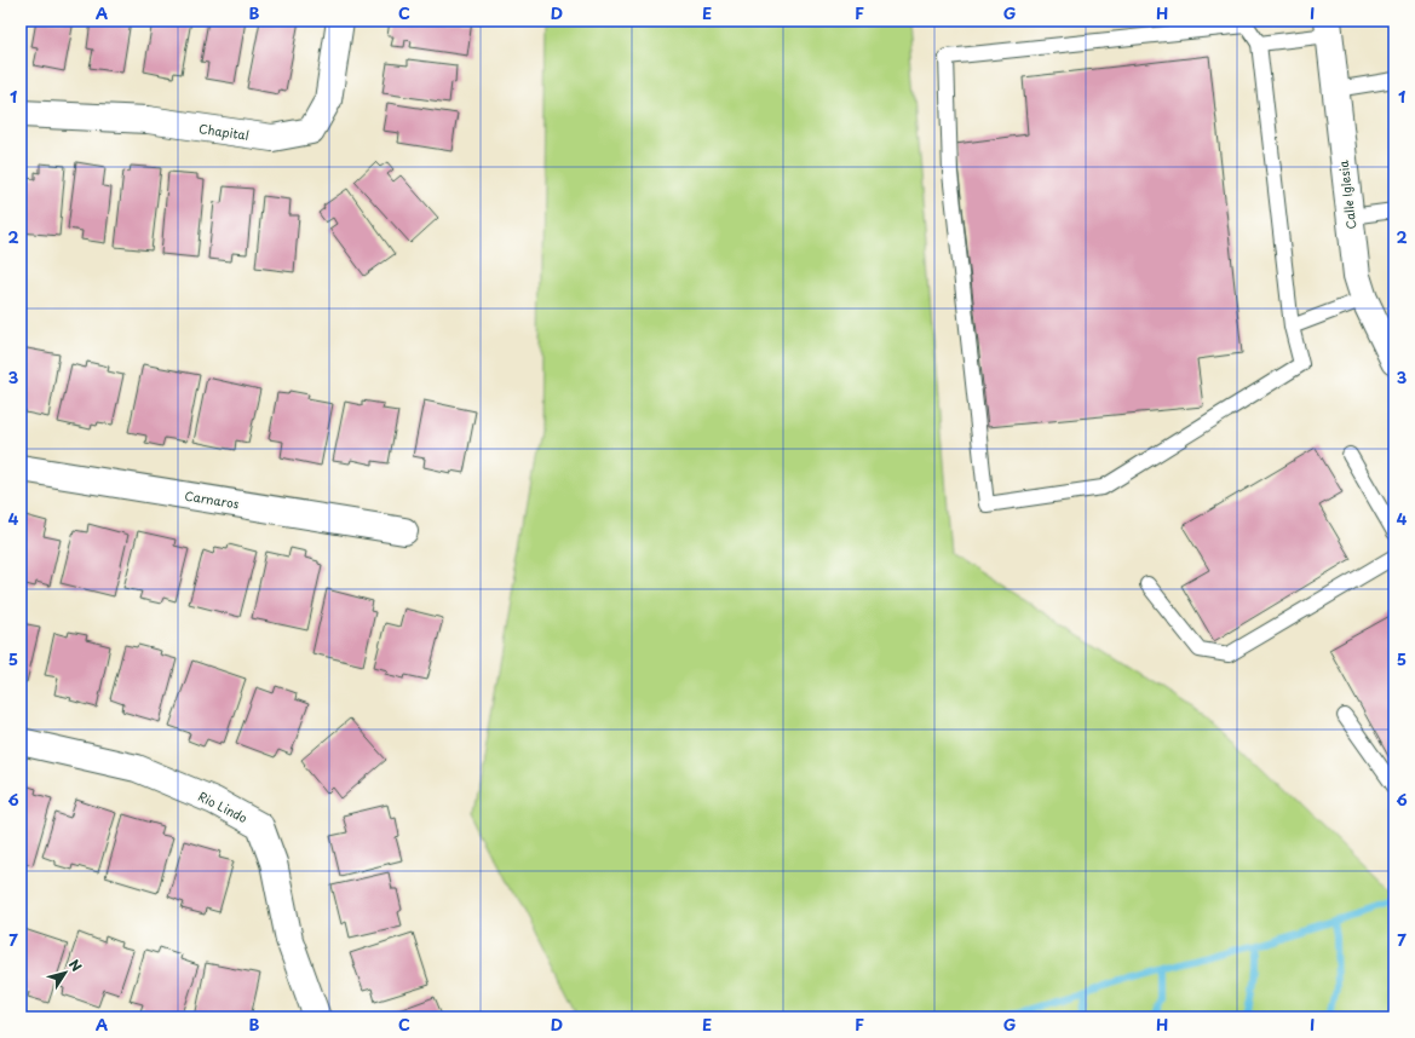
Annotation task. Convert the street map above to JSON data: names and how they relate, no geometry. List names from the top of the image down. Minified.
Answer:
{"streets":{"street":["Chapital","Calle Iglesia","Carnaros","Rio Lindo"]},"north":"top right","grid":{"columns":["A","B","C","D","E","F","G","H","I"],"rows":["1","2","3","4","5","6","7"]}}
